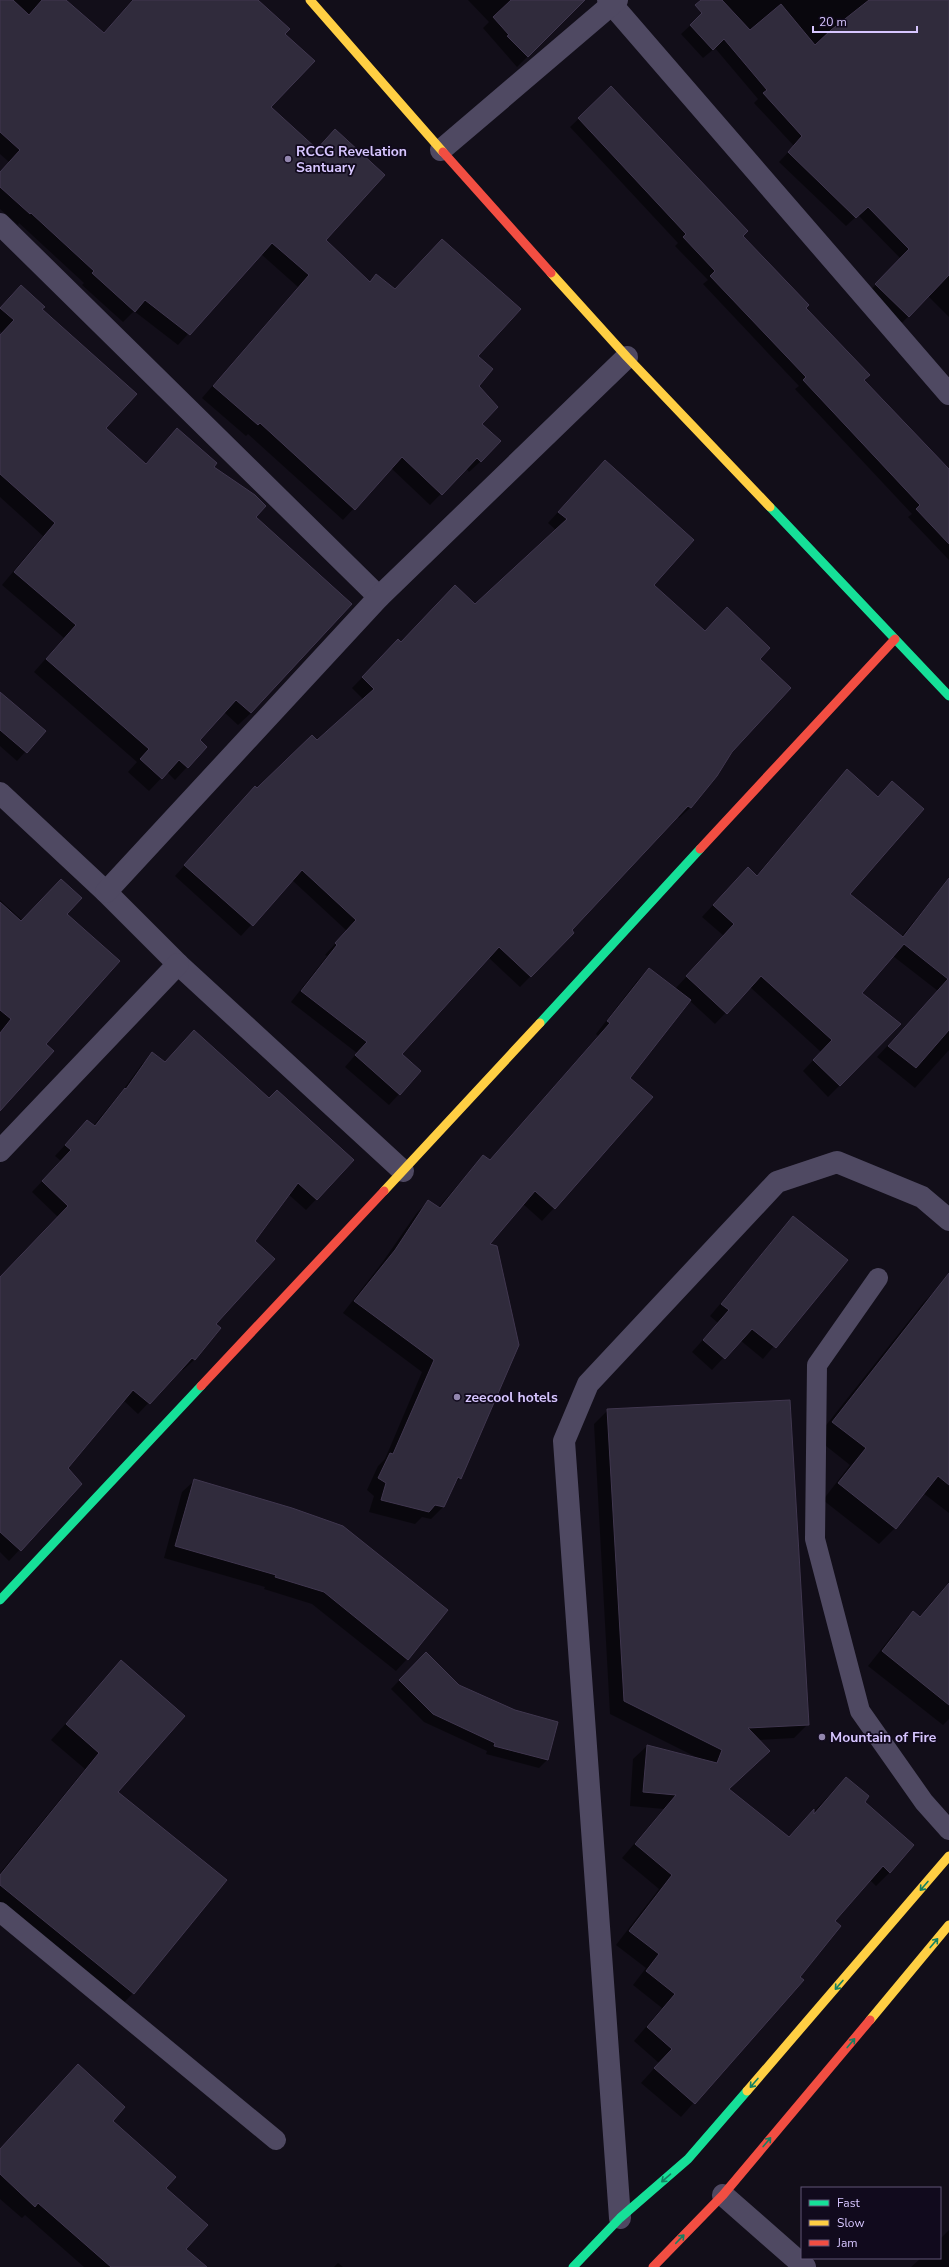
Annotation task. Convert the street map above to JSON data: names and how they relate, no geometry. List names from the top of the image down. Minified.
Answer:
{"places":["RCCG Revelation Santuary","zeecool hotels","Mountain of Fire"],"legend":["Fast","Slow","Jam"],"scale_bar":"20 m"}
